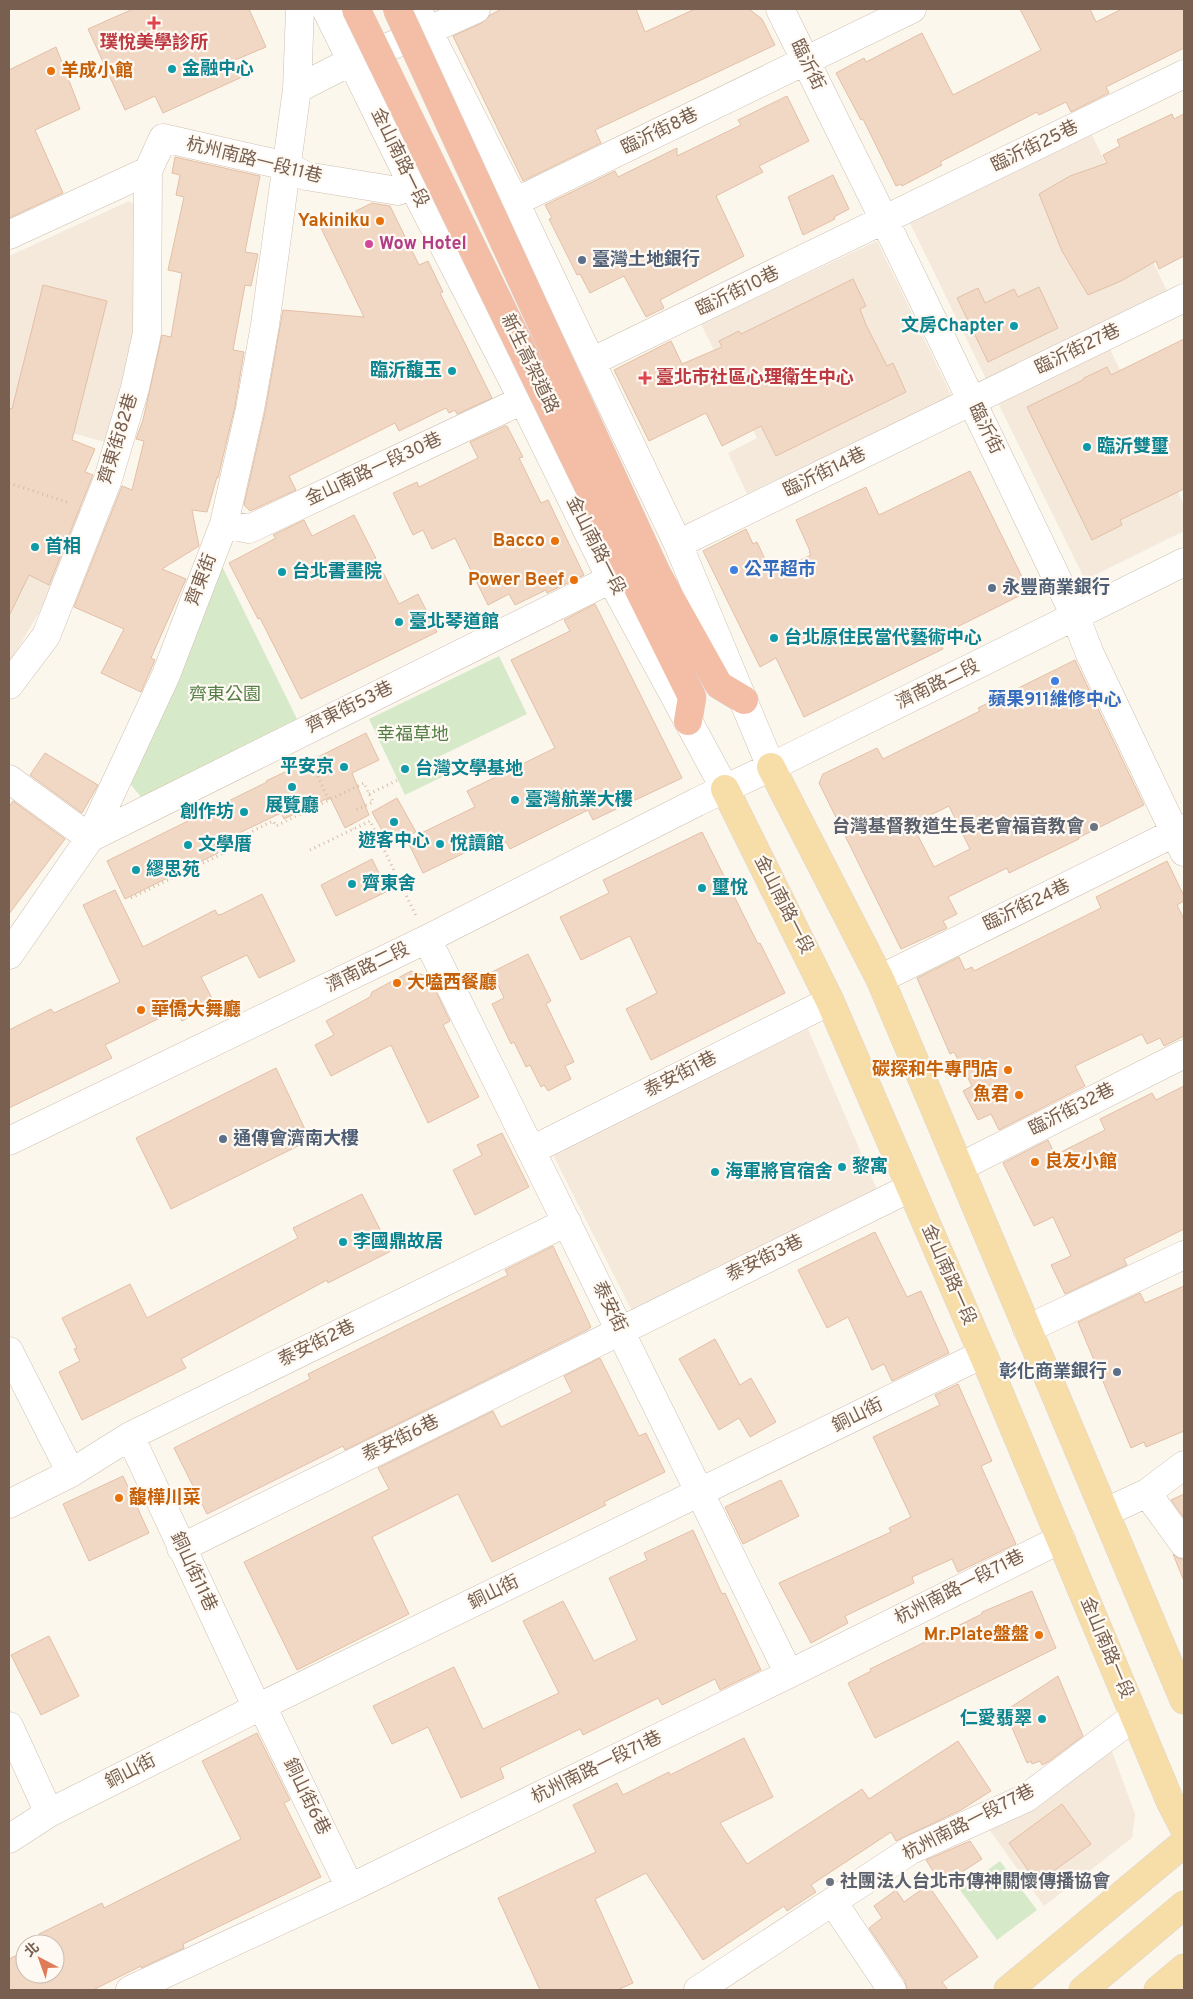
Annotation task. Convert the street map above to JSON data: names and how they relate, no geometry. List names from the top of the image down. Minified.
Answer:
{"streets":{"highway":["新生高架道路"],"main road":["金山南路一段"],"street":["臨沂街","臨沂街8巷","臨沂街25巷","杭州南路一段11巷","臨沂街10巷","臨沂街27巷","齊東街82巷","金山南路一段30巷","臨沂街14巷","齊東街","濟南路二段","齊東街53巷","臨沂街24巷","泰安街1巷","臨沂街32巷","泰安街3巷","泰安街","泰安街2巷","銅山街","泰安街6巷","銅山街11巷","杭州南路一段71巷","銅山街6巷","杭州南路一段77巷"]},"crossings":[["臨沂街","臨沂街8巷"],["臨沂街","臨沂街25巷"],["臨沂街","臨沂街10巷"],["臨沂街","臨沂街27巷"],["臨沂街","臨沂街14巷"],["臨沂街","濟南路二段"],["臨沂街","臨沂街24巷"],["臨沂街25巷","臨沂街10巷"],["金山南路一段","杭州南路一段11巷"],["金山南路一段","新生高架道路"],["金山南路一段","金山南路一段30巷"],["金山南路一段","濟南路二段"],["金山南路一段","齊東街53巷"],["金山南路一段","泰安街1巷"],["金山南路一段","泰安街3巷"],["金山南路一段","銅山街"],["金山南路一段","杭州南路一段71巷"],["金山南路一段","杭州南路一段77巷"],["杭州南路一段11巷","齊東街82巷"],["杭州南路一段11巷","齊東街"],["臨沂街27巷","臨沂街14巷"],["新生高架道路","齊東街53巷"],["金山南路一段30巷","齊東街"],["齊東街","齊東街53巷"],["濟南路二段","泰安街"],["泰安街1巷","泰安街"],["泰安街3巷","泰安街"],["泰安街3巷","泰安街6巷"],["泰安街","泰安街2巷"],["泰安街","銅山街"],["泰安街","泰安街6巷"],["泰安街","杭州南路一段71巷"],["泰安街2巷","銅山街11巷"],["銅山街","銅山街11巷"],["銅山街","銅山街6巷"],["泰安街6巷","銅山街11巷"],["銅山街11巷","銅山街6巷"],["杭州南路一段71巷","銅山街6巷"]],"parks":["齊東公園","幸福草地"],"places":{"health":["璞悅美學診所","臺北市社區心理衛生中心"],"other":["金融中心","羊成小館","Yakiniku","Wow Hotel","臺灣土地銀行","文房Chapter","臨沂馥玉","臨沂雙璽","Bacco","首相","公平超市","台北書畫院","Power Beef","永豐商業銀行","臺北琴道館","台北原住民當代藝術中心","蘋果911維修中心","平安京","台灣文學基地","展覽廳","臺灣航業大樓","創作坊","遊客中心","台灣基督教道生長老會福音教會","悅讀館","文學厝","繆思苑","齊東舍","璽悅","大嗑西餐廳","華僑大舞廳","碳探和牛專門店","魚君","通傳會濟南大樓","良友小館","黎寓","海軍將官宿舍","李國鼎故居","彰化商業銀行","馥樺川菜","Mr.Plate盤盤","仁愛翡翠","社團法人台北市傳神關懷傳播協會"]},"north":"top left"}
